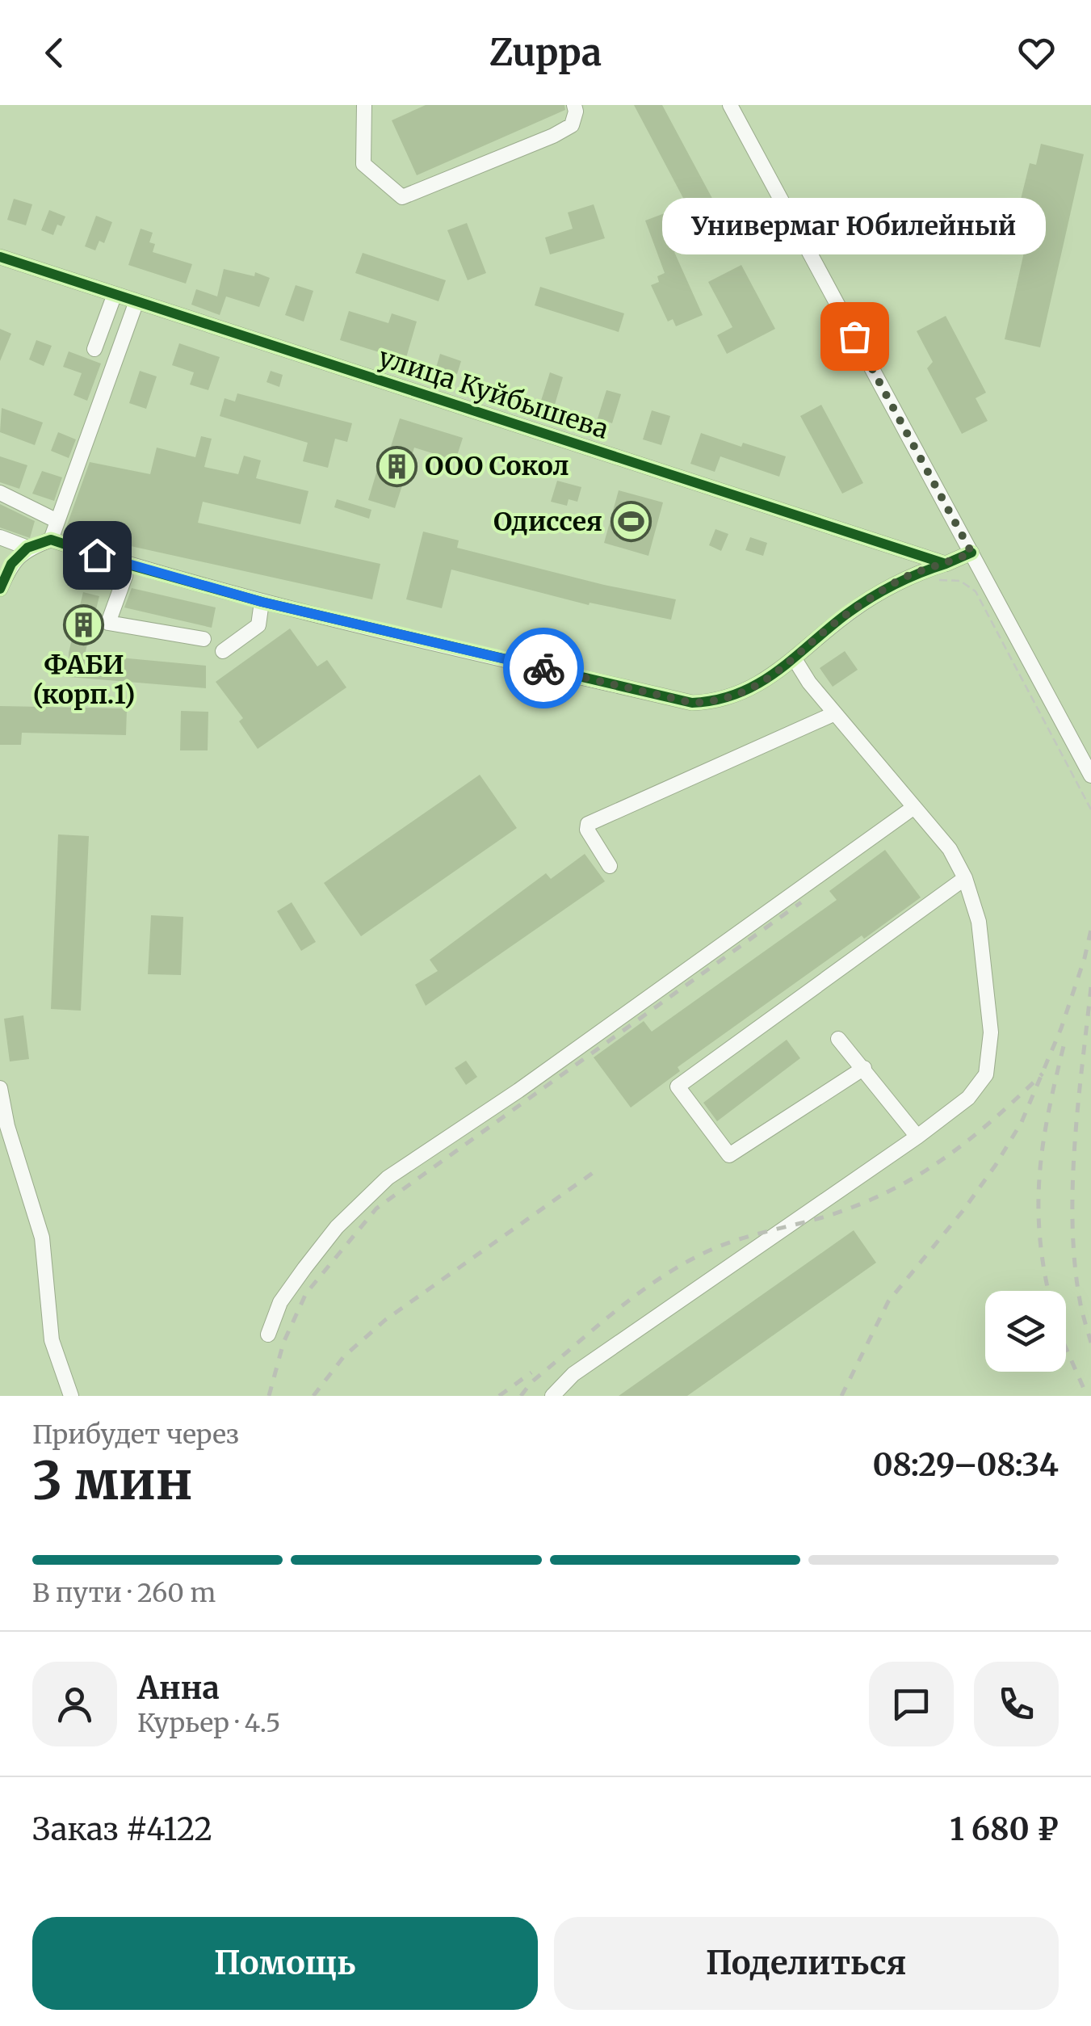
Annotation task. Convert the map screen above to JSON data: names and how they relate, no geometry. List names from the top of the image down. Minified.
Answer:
{"streets":{"street":["улица Куйбышева"]},"places":{"other":["Универмаг Юбилейный"],"building":["ООО Сокол","ФАБИ (корп.1)"],"sports":["Одиссея"]},"page":{"header":"Zuppa","bubble":"Универмаг Юбилейный","heading":["3 мин","Прибудет через","08:29–08:34"],"panel":["Анна","Курьер · 4.5","Заказ #4122","1 680 ₽"],"bar":"В пути · 260 m","buttons":["Помощь","Поделиться"]}}
